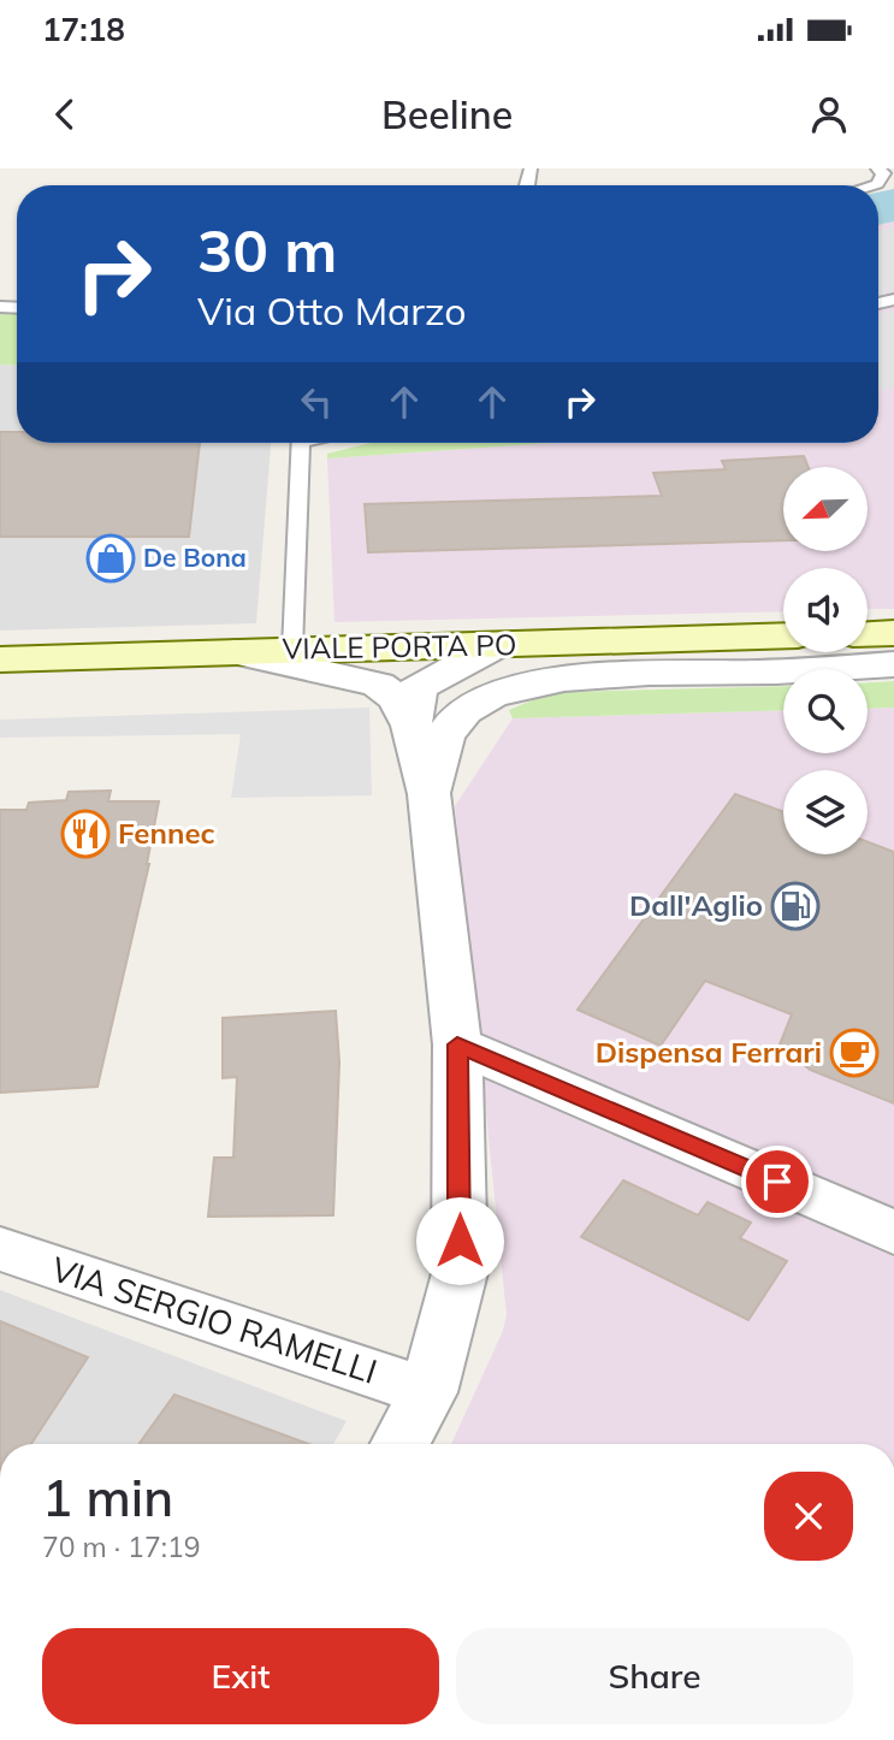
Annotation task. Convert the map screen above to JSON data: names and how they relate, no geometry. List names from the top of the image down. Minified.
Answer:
{"streets":{"main road":["VIALE PORTA PO"],"street":["VIA SERGIO RAMELLI"]},"places":{"shop":["De Bona"],"restaurant":["Fennec"],"fuel station":["Dall'Aglio"],"cafe":["Dispensa Ferrari"]},"north":"bottom left","page":{"status":"17:18","header":"Beeline","turn":["30 m","Via Otto Marzo"],"heading":["1 min","70 m · 17:19"],"buttons":["Exit","Share"]}}
